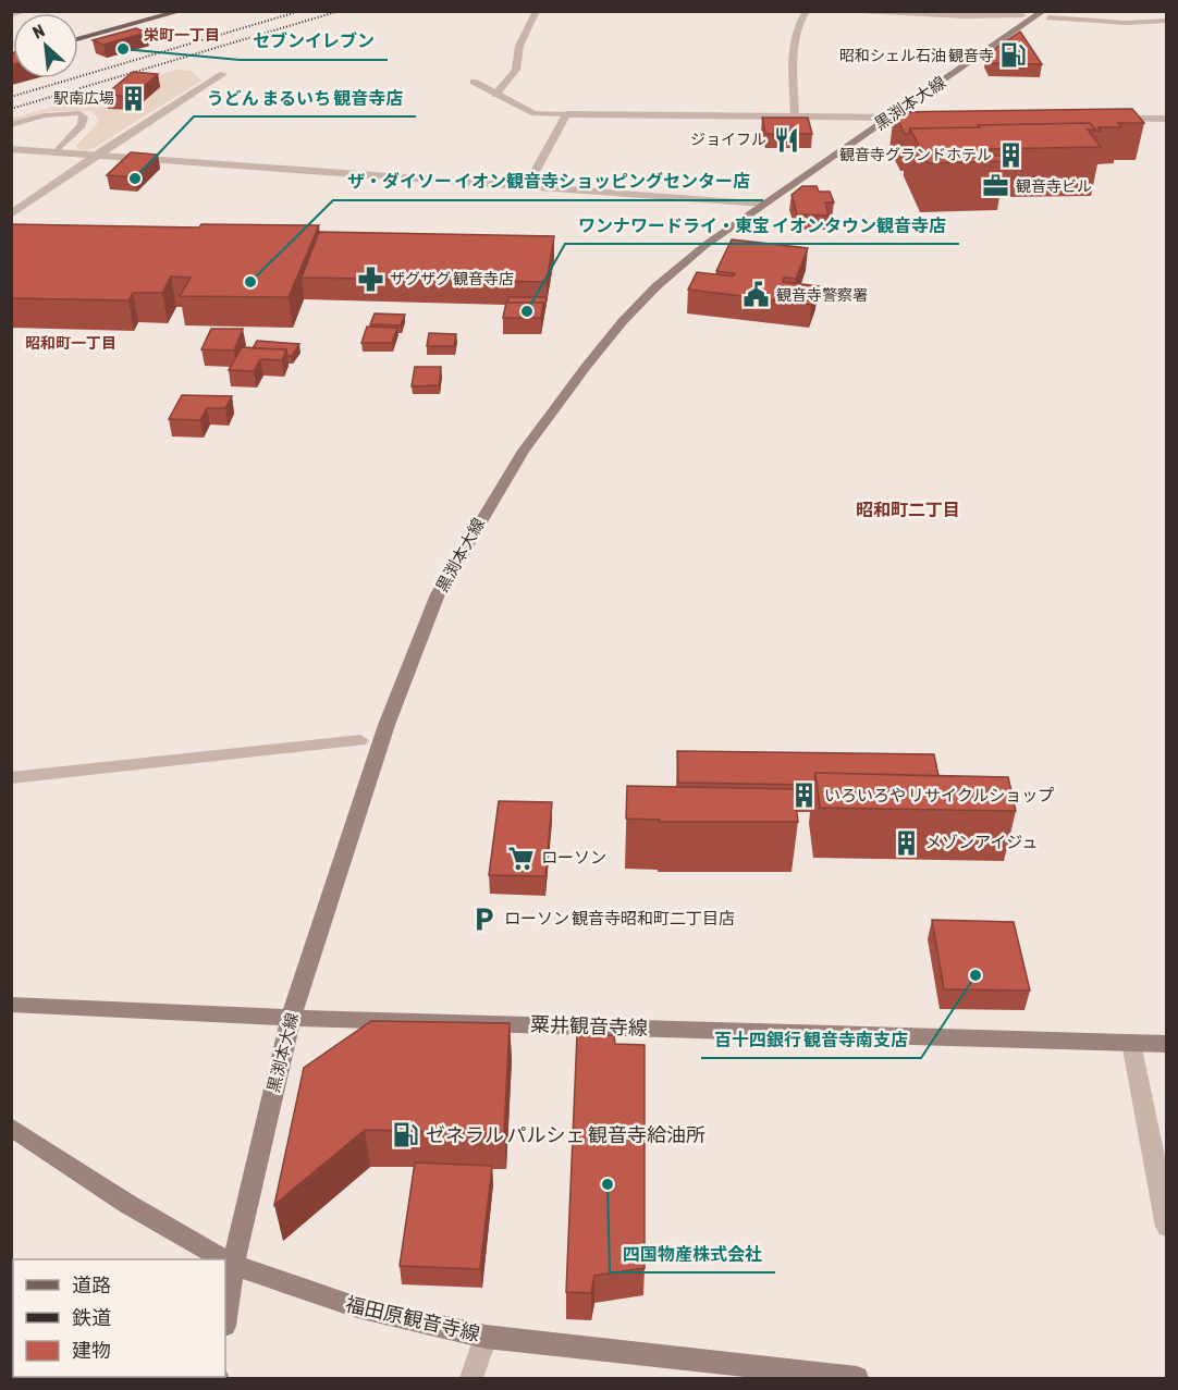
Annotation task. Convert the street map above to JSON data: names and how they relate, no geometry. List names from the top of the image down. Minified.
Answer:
{"streets":{"main road":["黒渕本大線","粟井観音寺線","福田原観音寺線"]},"crossings":[["黒渕本大線","粟井観音寺線"],["黒渕本大線","福田原観音寺線"]],"districts":["栄町一丁目","昭和町一丁目","昭和町二丁目"],"places":{"other":["セブンイレブン","うどん まるいち 観音寺店","ザ・ダイソー イオン観音寺ショッピングセンター店","ワンナワードライ・東宝 イオンタウン観音寺店","百十四銀行 観音寺南支店","四国物産株式会社"],"fuel station":["昭和シェル石油 観音寺","ゼネラル パルシェ 観音寺給油所"],"building":["駅南広場","観音寺グランドホテル","いろいろや リサイクルショップ","メゾンアイジュ"],"restaurant":["ジョイフル"],"office":["観音寺ビル"],"pharmacy":["ザグザグ 観音寺店"],"public building":["観音寺警察署"],"supermarket":["ローソン"],"parking":["ローソン 観音寺昭和町二丁目店"]},"legend":["道路","鉄道","建物"],"north":"top left"}
